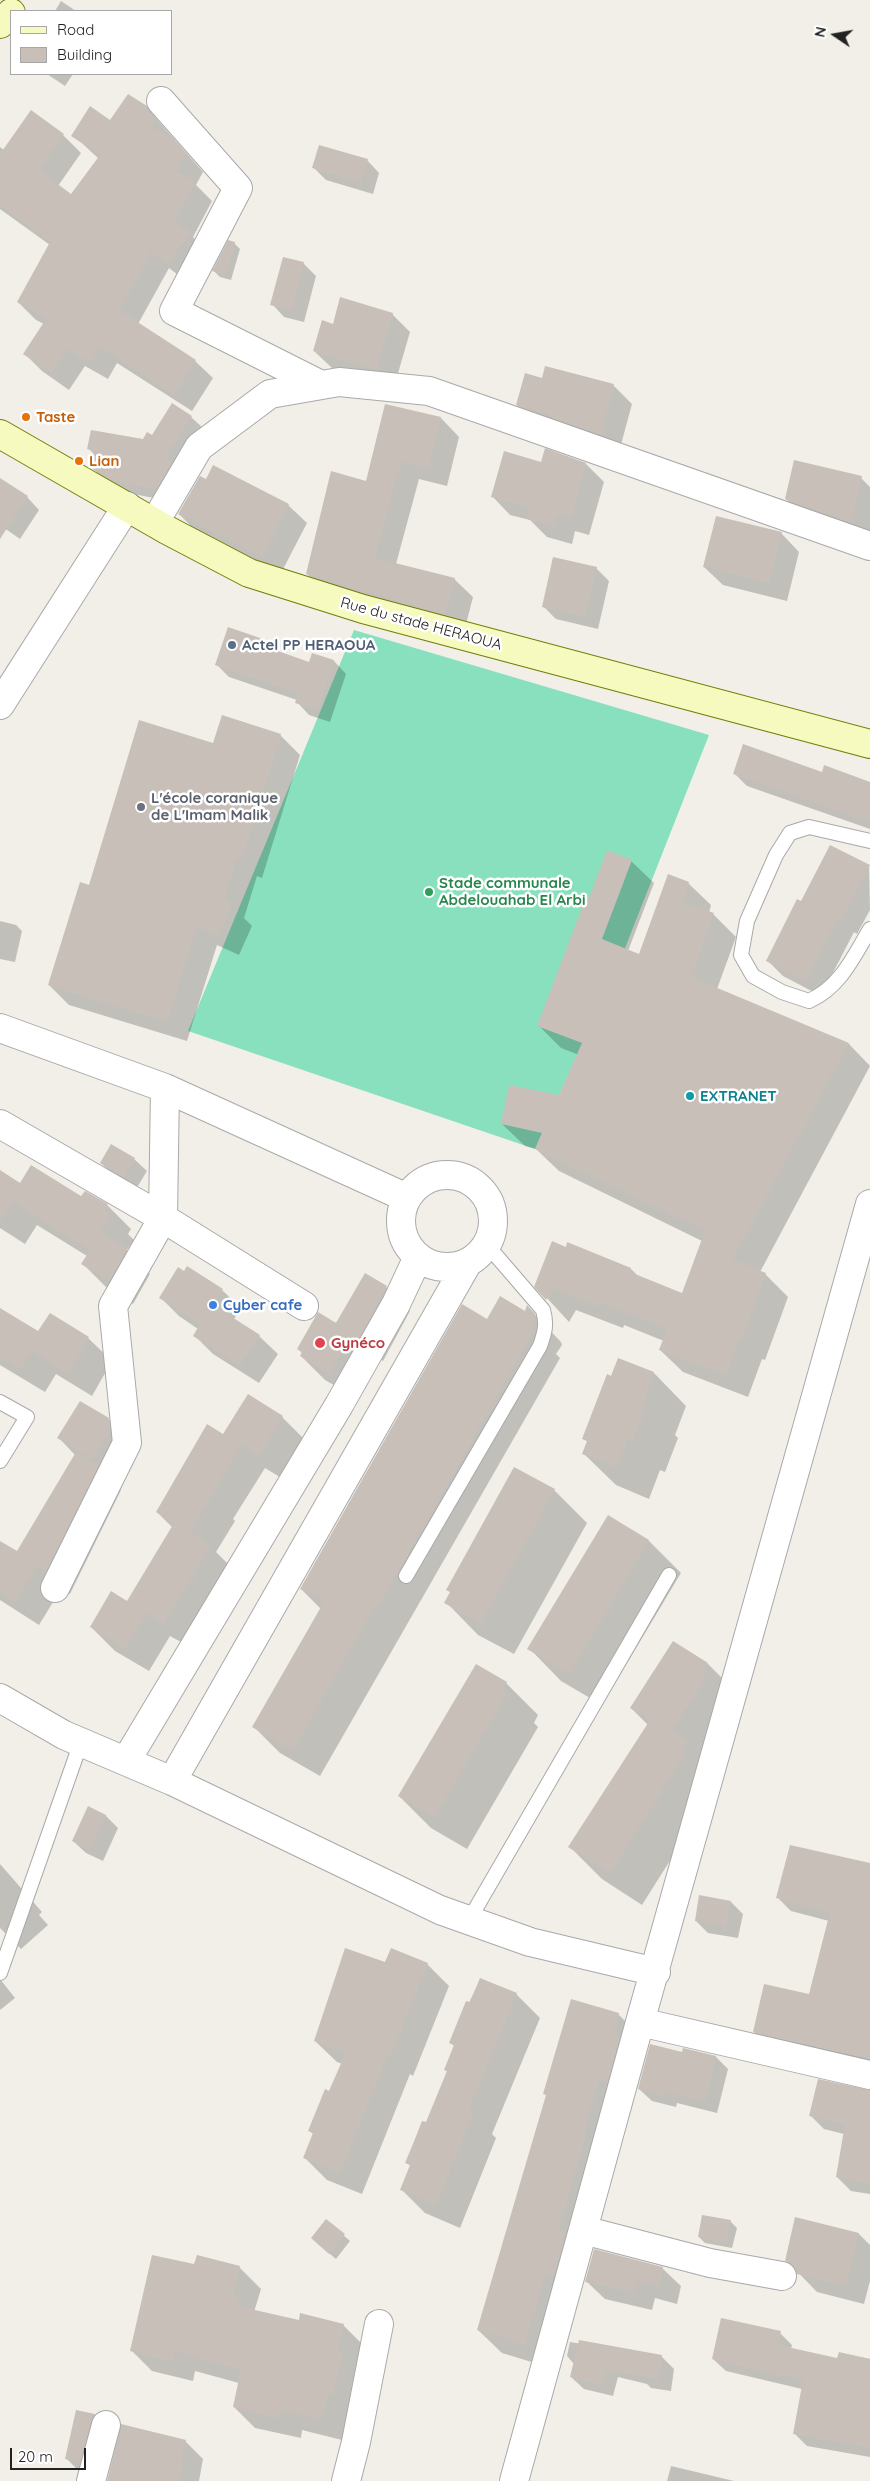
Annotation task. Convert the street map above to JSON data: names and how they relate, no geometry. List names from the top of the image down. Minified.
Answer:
{"streets":{"street":["Rue du stade HERAOUA"]},"places":["Taste","Lian","Actel PP HERAOUA","L'école coranique de L'Imam Malik","Stade communale Abdelouahab El Arbi","EXTRANET","Cyber cafe","Gynéco"],"legend":["Road","Building"],"scale_bar":"20 m","north":"left"}
